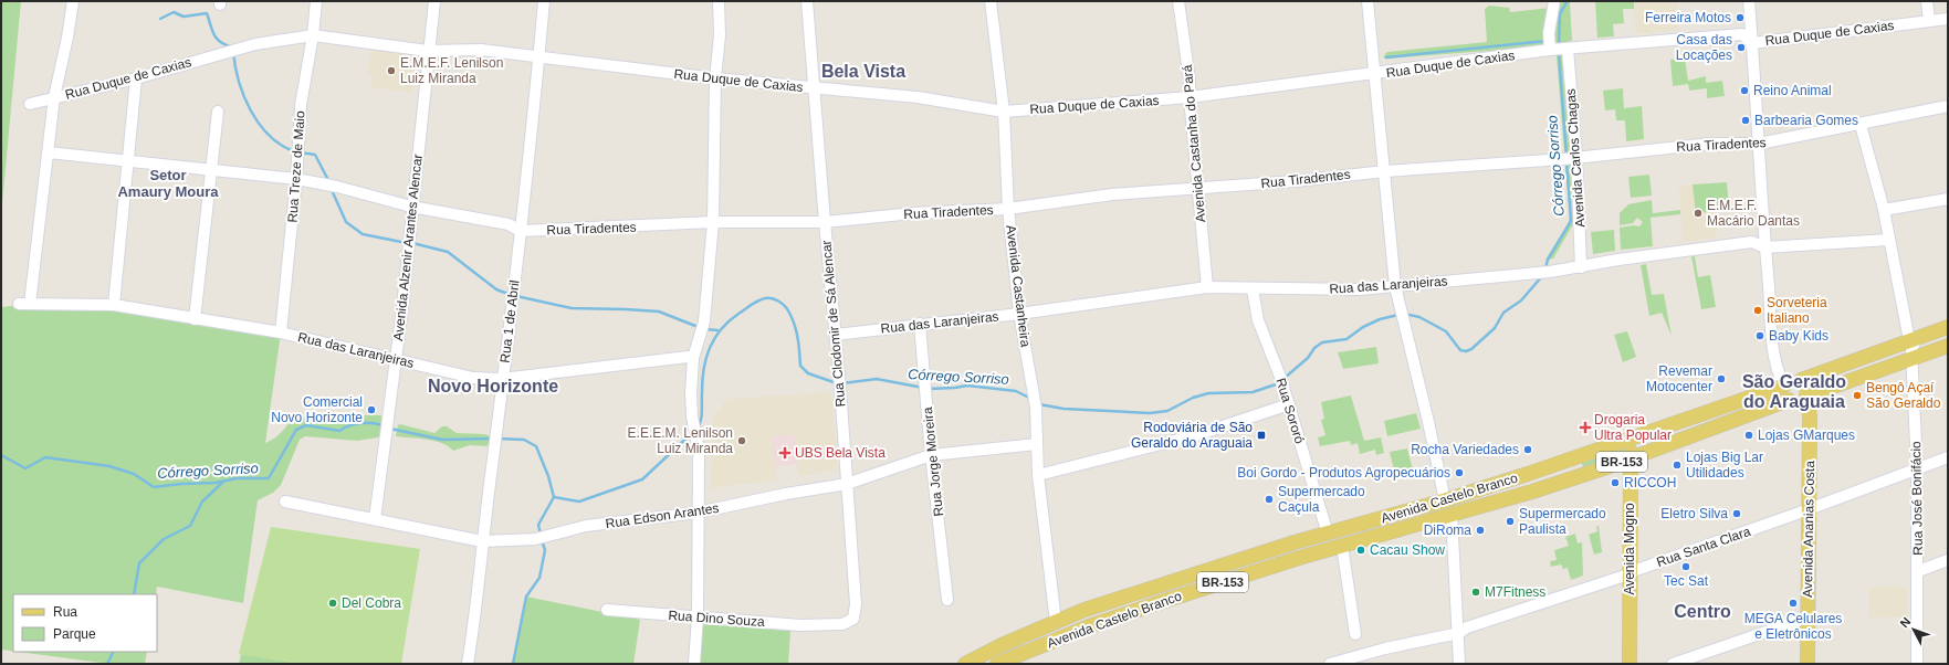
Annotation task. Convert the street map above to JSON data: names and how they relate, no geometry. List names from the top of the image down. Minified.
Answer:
{"streets":{"main road":["BR-153","Avenida Castelo Branco","Avenida Ananias Costa","Avenida Mogno"],"street":["Rua Duque de Caxias","Avenida Castanha do Pará","Rua Tiradentes","Avenida Carlos Chagas","Rua Treze de Maio","Avenida Alzenir Arantes Alencar","Rua das Laranjeiras","Avenida Castanheira","Rua 1 de Abril","Rua Clodomir de Sá Alencar","Rua Sororó","Rua Jorge Moreira","Rua José Bonifácio","Rua Edson Arantes","Rua Santa Clara","Rua Dino Souza"]},"crossings":[["Rua Duque de Caxias","Avenida Castanha do Pará"],["Rua Duque de Caxias","Avenida Carlos Chagas"],["Rua Duque de Caxias","Rua Treze de Maio"],["Rua Duque de Caxias","Avenida Alzenir Arantes Alencar"],["Rua Duque de Caxias","Avenida Castanheira"],["Rua Duque de Caxias","Rua 1 de Abril"],["Rua Duque de Caxias","Rua Clodomir de Sá Alencar"],["Avenida Castanha do Pará","Rua Tiradentes"],["Avenida Castanha do Pará","Rua das Laranjeiras"],["Rua Tiradentes","Avenida Carlos Chagas"],["Rua Tiradentes","Rua Treze de Maio"],["Rua Tiradentes","Avenida Alzenir Arantes Alencar"],["Rua Tiradentes","Avenida Castanheira"],["Rua Tiradentes","Rua 1 de Abril"],["Rua Tiradentes","Rua Clodomir de Sá Alencar"],["Avenida Carlos Chagas","Rua das Laranjeiras"],["Rua Treze de Maio","Rua das Laranjeiras"],["Avenida Alzenir Arantes Alencar","Rua das Laranjeiras"],["Avenida Alzenir Arantes Alencar","Rua Edson Arantes"],["Rua das Laranjeiras","Avenida Castanheira"],["Rua das Laranjeiras","Rua 1 de Abril"],["Rua das Laranjeiras","Rua Clodomir de Sá Alencar"],["Rua das Laranjeiras","Rua Sororó"],["Rua das Laranjeiras","Rua Jorge Moreira"],["Avenida Castanheira","Avenida Castelo Branco"],["Avenida Castanheira","Rua Edson Arantes"],["Rua 1 de Abril","Rua Edson Arantes"],["Rua Clodomir de Sá Alencar","Rua Edson Arantes"],["Rua Clodomir de Sá Alencar","Rua Dino Souza"],["Rua Sororó","Avenida Castelo Branco"],["Rua Jorge Moreira","Rua Edson Arantes"],["Avenida Castelo Branco","Rua José Bonifácio"],["Avenida Castelo Branco","Avenida Ananias Costa"],["Avenida Castelo Branco","Avenida Mogno"],["Rua José Bonifácio","Rua Santa Clara"],["Avenida Ananias Costa","Rua Santa Clara"],["Rua Santa Clara","Avenida Mogno"]],"districts":["Bela Vista","Setor Amaury Moura","São Geraldo do Araguaia","Novo Horizonte","Centro"],"water":["Córrego Sorriso"],"places":{"other":["Ferreira Motos","Casa das Locações","E.M.E.F. Lenilson Luiz Miranda","Reino Animal","Barbearia Gomes","E.M.E.F. Macário Dantas","Sorveteria Italiano","Baby Kids","Revemar Motocenter","Bengô Açaí São Geraldo","Comercial Novo Horizonte","Lojas GMarques","E.E.E.M. Lenilson Luiz Miranda","Rocha Variedades","Lojas Big Lar Utilidades","Boi Gordo - Produtos Agropecuários","RICCOH","Supermercado Caçula","Eletro Silva","Supermercado Paulista","DiRoma","Cacau Show","Tec Sat","M7Fitness","Del Cobra","MEGA Celulares e Eletrônicos"],"health":["Drogaria Ultra Popular","UBS Bela Vista"],"transit":["Rodoviária de São Geraldo do Araguaia"]},"legend":["Rua","Parque"],"north":"top left"}
